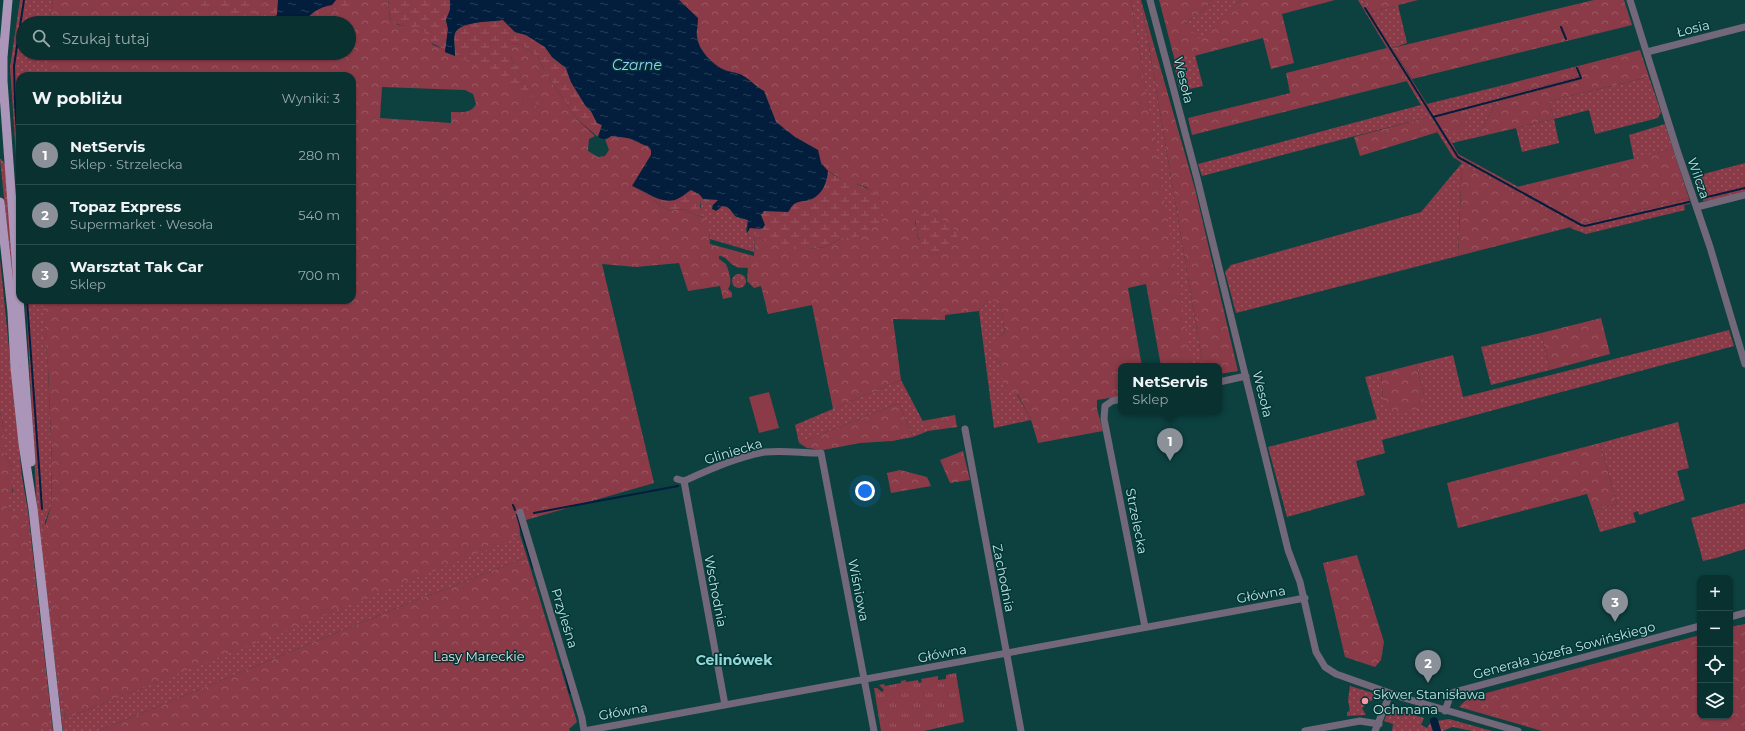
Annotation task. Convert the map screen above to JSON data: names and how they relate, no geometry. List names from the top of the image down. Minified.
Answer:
{"streets":{"street":["Łosia","Wesoła","Wilcza","Gliniecka","Strzelecka","Zachodnia","Wiśniowa","Wschodnia","Główna","Przyleśna","Generała Józefa Sowińskiego"]},"crossings":[["Łosia","Wilcza"],["Wesoła","Główna"],["Wesoła","Generała Józefa Sowińskiego"],["Gliniecka","Wiśniowa"],["Gliniecka","Wschodnia"],["Strzelecka","Główna"],["Zachodnia","Główna"],["Wiśniowa","Główna"],["Wschodnia","Główna"],["Główna","Przyleśna"]],"districts":["Celinówek"],"water":["Czarne"],"parks":["Lasy Mareckie"],"places":["Skwer Stanisława Ochmana"],"page":{"search":"Szukaj tutaj","heading":["W pobliżu","Wyniki: 3"],"list":[{"mark":"1","name":"NetServis","note":"Sklep · Strzelecka","value":"280 m"},{"mark":"2","name":"Topaz Express","note":"Supermarket · Wesoła","value":"540 m"},{"mark":"3","name":"Warsztat Tak Car","note":"Sklep","value":"700 m"}],"popup":["NetServis","Sklep"],"pins":["1","3","2"],"map_buttons":["+","−"]}}
